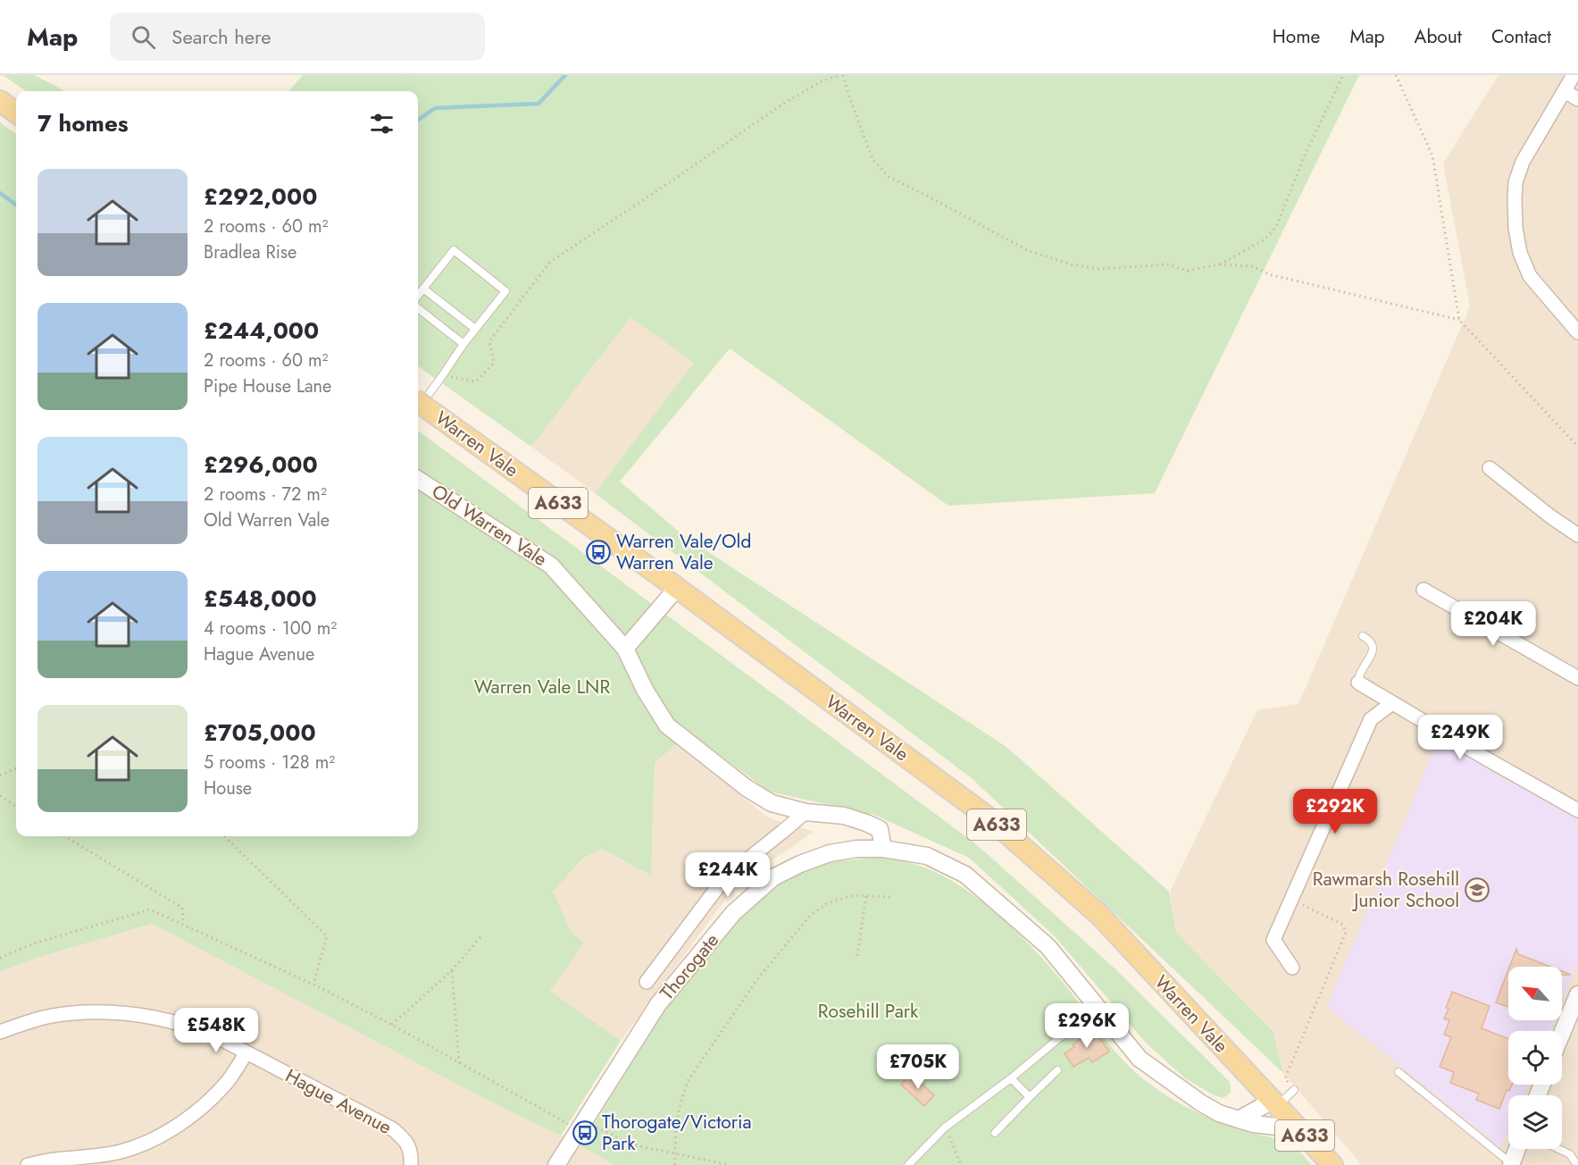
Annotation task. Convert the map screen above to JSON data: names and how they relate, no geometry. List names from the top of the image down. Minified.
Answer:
{"streets":{"main road":["Warren Vale","A633"],"street":["Old Warren Vale","Thorogate","Hague Avenue"]},"crossings":[["Warren Vale","A633"],["Old Warren Vale","Thorogate"]],"parks":["Warren Vale LNR","Rosehill Park"],"places":{"bus stop":["Warren Vale/Old Warren Vale","Thorogate/Victoria Park"],"school or university":["Rawmarsh Rosehill Junior School"]},"north":"top left","page":{"header":"Map","search":"Search here","nav":["Home","Map","About","Contact"],"heading":"7 homes","list":[{"name":"£292,000","note":"2 rooms · 60 m² · Bradlea Rise"},{"name":"£244,000","note":"2 rooms · 60 m² · Pipe House Lane"},{"name":"£296,000","note":"2 rooms · 72 m² · Old Warren Vale"},{"name":"£548,000","note":"4 rooms · 100 m² · Hague Avenue"},{"name":"£705,000","note":"5 rooms · 128 m² · House"}],"price":["£204K","£249K","£292K","£244K","£296K","£548K","£705K"]}}
